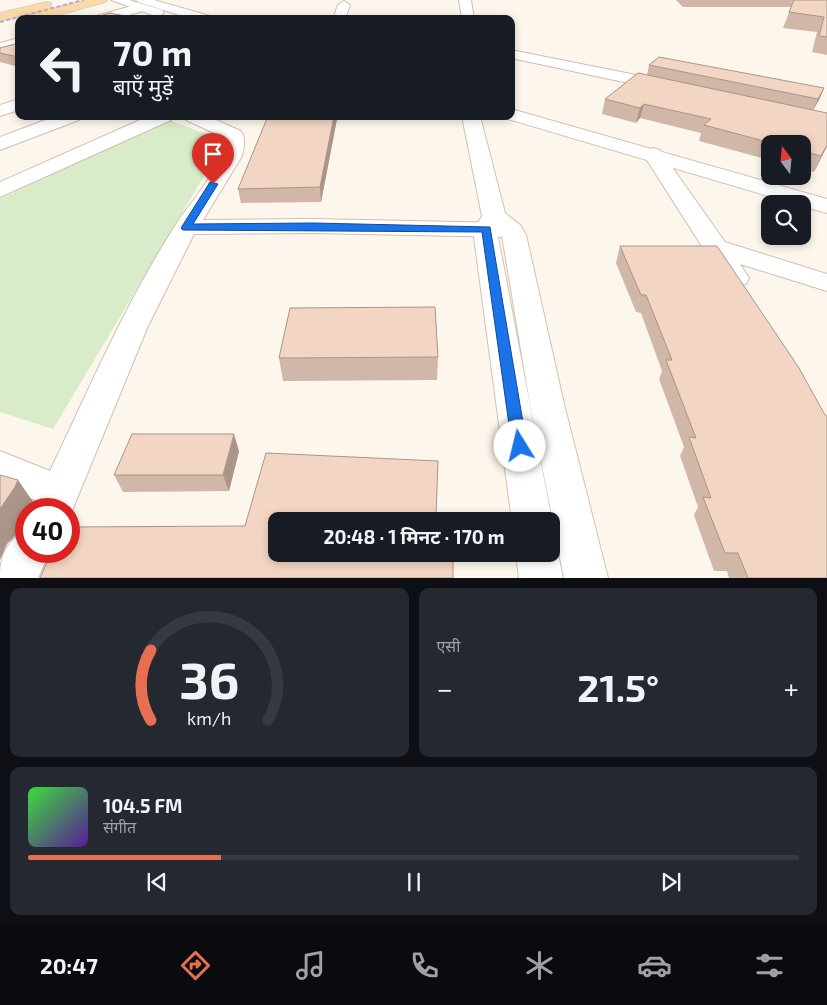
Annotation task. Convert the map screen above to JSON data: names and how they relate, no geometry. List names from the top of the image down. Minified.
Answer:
{"north":"top","page":{"turn":["70 m","बाएँ मुड़ें"],"limit":"40","trip":"20:48 · 1 मिनट · 170 m","tile":"एसी","heat":["−","21.5°","+"],"song":["104.5 FM","संगीत"],"tabs":"20:47","gauge":["36","km/h"]}}
